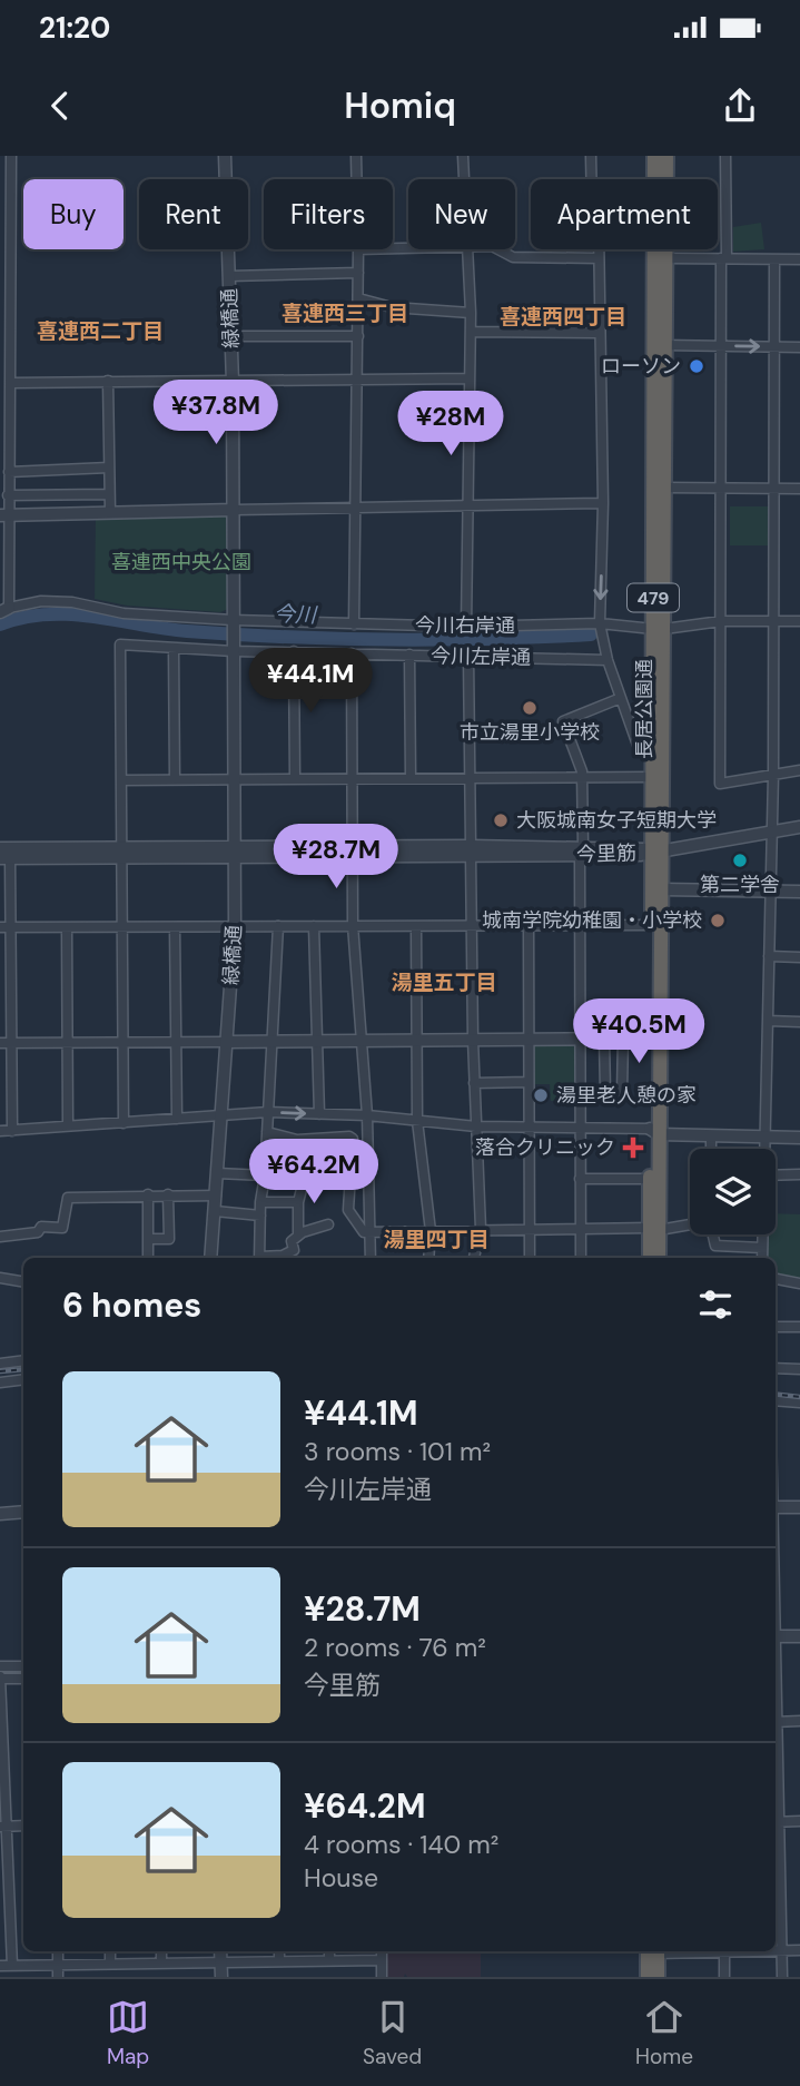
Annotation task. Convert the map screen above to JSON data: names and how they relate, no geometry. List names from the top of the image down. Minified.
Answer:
{"streets":{"highway":["479","長居公園通"],"street":["緑橋通","今川右岸通","今川左岸通","今里筋"]},"crossings":[["緑橋通","今川右岸通"],["緑橋通","今川左岸通"],["緑橋通","今里筋"],["今川右岸通","長居公園通"],["長居公園通","今里筋"]],"districts":["喜連西三丁目","喜連西四丁目","喜連西二丁目","湯里五丁目","湯里四丁目"],"water":["今川"],"parks":["喜連西中央公園"],"places":{"other":["ローソン","市立湯里小学校","大阪城南女子短期大学","第二学舎","城南学院幼稚園・小学校","湯里老人憩の家"],"health":["落合クリニック"]},"page":{"status":"21:20","header":"Homiq","chip":["Buy","Rent","Filters","New","Apartment"],"price":["¥37.8M","¥28M","¥44.1M","¥28.7M","¥40.5M","¥64.2M"],"heading":"6 homes","list":[{"name":"¥44.1M","note":"3 rooms · 101 m² · 今川左岸通"},{"name":"¥28.7M","note":"2 rooms · 76 m² · 今里筋"},{"name":"¥64.2M","note":"4 rooms · 140 m² · House"}],"tabs":["Map","Saved","Home"]}}
